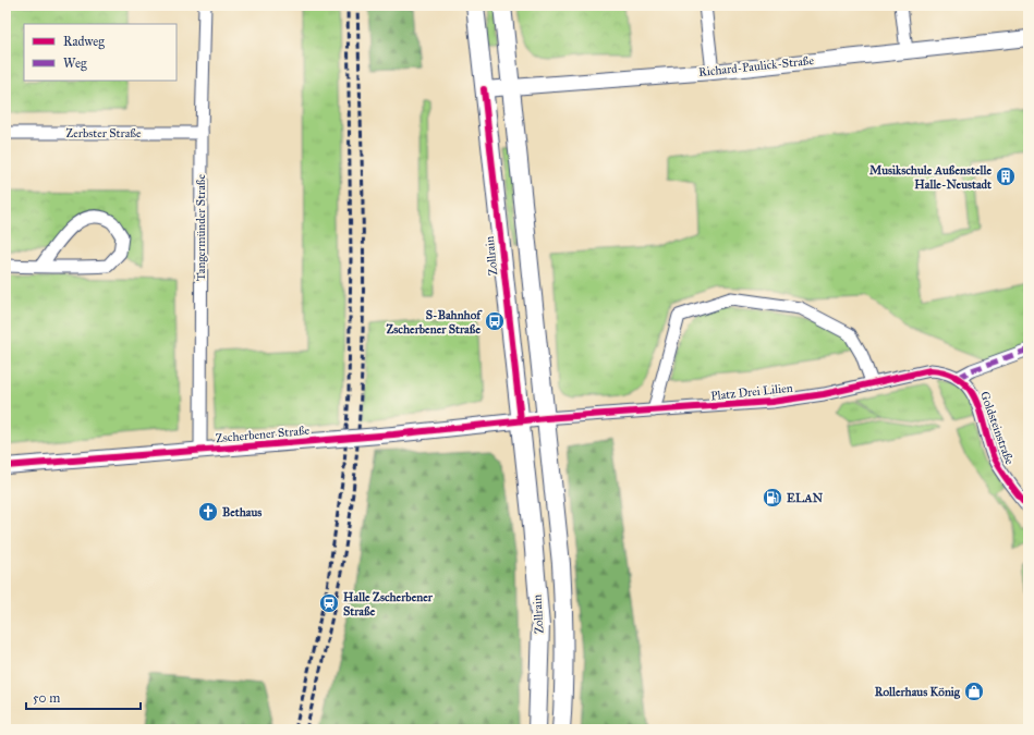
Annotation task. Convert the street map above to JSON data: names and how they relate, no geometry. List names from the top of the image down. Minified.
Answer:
{"streets":{"main road":["Zollrain"],"street":["Richard-Paulick-Straße","Zerbster Straße","Tangermünder Straße","Platz Drei Lilien","Goldsteinstraße","Zscherbener Straße"]},"crossings":[["Richard-Paulick-Straße","Zollrain"],["Zerbster Straße","Tangermünder Straße"],["Tangermünder Straße","Zscherbener Straße"],["Zollrain","Zscherbener Straße"],["Platz Drei Lilien","Goldsteinstraße"],["Platz Drei Lilien","Zscherbener Straße"]],"places":{"building":["Musikschule Außenstelle Halle-Neustadt"],"bus stop":["S-Bahnhof Zscherbener Straße"],"fuel station":["ELAN"],"church":["Bethaus"],"station":["Halle Zscherbener Straße"],"shop":["Rollerhaus König"]},"legend":["Radweg","Weg"],"scale_bar":"50 m"}
